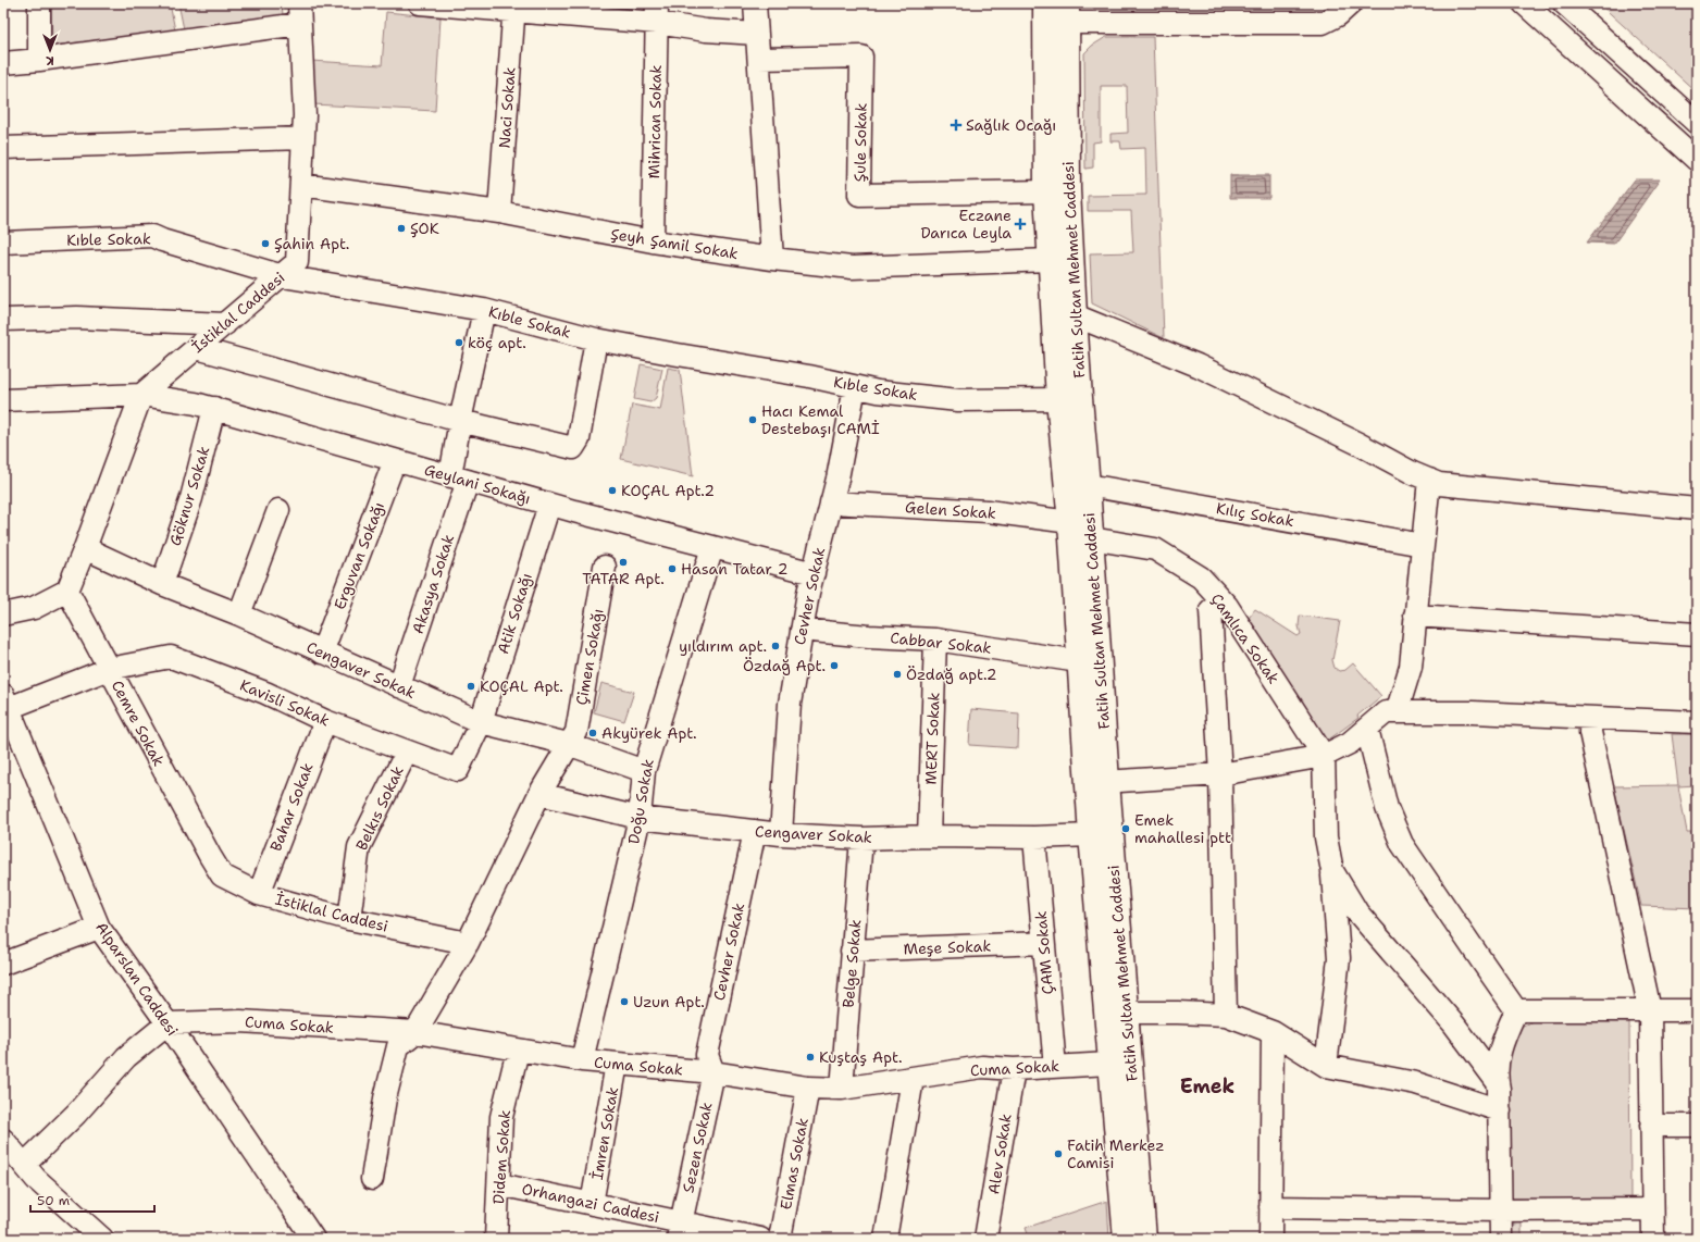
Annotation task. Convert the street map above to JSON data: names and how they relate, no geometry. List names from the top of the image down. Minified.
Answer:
{"streets":{"main road":["Fatih Sultan Mehmet Caddesi"],"street":["Naci Sokak","Mihrican Sokak","Şule Sokak","Kıble Sokak","Şeyh Şamil Sokak","İstiklal Caddesi","Geylani Sokağı","Göknur Sokak","Gelen Sokak","Kılıç Sokak","Erguvan Sokağı","Akasya Sokak","Cevher Sokak","Atik Sokağı","Çamlıca Sokak","Cabbar Sokak","Çimen Sokağı","Cengaver Sokak","Kavisli Sokak","Cemre Sokak","MERT Sokak","Doğu Sokak","Bahar Sokak","Belkıs Sokak","Meşe Sokak","ÇAM Sokak","Belge Sokak","Alparslan Caddesi","Cuma Sokak","İmren Sokak","Sezen Sokak","Alev Sokak","Didem Sokak","Elmas Sokak","Orhangazi Caddesi"]},"crossings":[["Naci Sokak","Şeyh Şamil Sokak"],["Mihrican Sokak","Şeyh Şamil Sokak"],["Şule Sokak","Fatih Sultan Mehmet Caddesi"],["Kıble Sokak","Fatih Sultan Mehmet Caddesi"],["Kıble Sokak","İstiklal Caddesi"],["Kıble Sokak","Akasya Sokak"],["Kıble Sokak","Cevher Sokak"],["Şeyh Şamil Sokak","Fatih Sultan Mehmet Caddesi"],["Şeyh Şamil Sokak","İstiklal Caddesi"],["Fatih Sultan Mehmet Caddesi","Gelen Sokak"],["Fatih Sultan Mehmet Caddesi","Kılıç Sokak"],["Fatih Sultan Mehmet Caddesi","Çamlıca Sokak"],["Fatih Sultan Mehmet Caddesi","Cabbar Sokak"],["Fatih Sultan Mehmet Caddesi","Cengaver Sokak"],["Fatih Sultan Mehmet Caddesi","Cuma Sokak"],["İstiklal Caddesi","Geylani Sokağı"],["İstiklal Caddesi","Çimen Sokağı"],["İstiklal Caddesi","Cengaver Sokak"],["İstiklal Caddesi","Cemre Sokak"],["İstiklal Caddesi","Bahar Sokak"],["İstiklal Caddesi","Belkıs Sokak"],["Geylani Sokağı","Göknur Sokak"],["Geylani Sokağı","Erguvan Sokağı"],["Geylani Sokağı","Akasya Sokak"],["Geylani Sokağı","Cevher Sokak"],["Geylani Sokağı","Atik Sokağı"],["Geylani Sokağı","Doğu Sokak"],["Göknur Sokak","Cengaver Sokak"],["Gelen Sokak","Cevher Sokak"],["Erguvan Sokağı","Cengaver Sokak"],["Akasya Sokak","Cengaver Sokak"],["Cevher Sokak","Cabbar Sokak"],["Cevher Sokak","Cengaver Sokak"],["Cevher Sokak","Cuma Sokak"],["Cevher Sokak","Sezen Sokak"],["Atik Sokağı","Cengaver Sokak"],["Atik Sokağı","Kavisli Sokak"],["Cabbar Sokak","MERT Sokak"],["Çimen Sokağı","Cengaver Sokak"],["Çimen Sokağı","Cuma Sokak"],["Cengaver Sokak","MERT Sokak"],["Cengaver Sokak","Doğu Sokak"],["Cengaver Sokak","ÇAM Sokak"],["Cengaver Sokak","Belge Sokak"],["Kavisli Sokak","Cemre Sokak"],["Kavisli Sokak","Bahar Sokak"],["Kavisli Sokak","Belkıs Sokak"],["Kavisli Sokak","Alparslan Caddesi"],["Doğu Sokak","Cuma Sokak"],["Meşe Sokak","ÇAM Sokak"],["Meşe Sokak","Belge Sokak"],["ÇAM Sokak","Cuma Sokak"],["Belge Sokak","Cuma Sokak"],["Alparslan Caddesi","Cuma Sokak"],["Cuma Sokak","İmren Sokak"],["Cuma Sokak","Sezen Sokak"],["Cuma Sokak","Alev Sokak"],["Cuma Sokak","Didem Sokak"],["Cuma Sokak","Elmas Sokak"],["İmren Sokak","Orhangazi Caddesi"],["Sezen Sokak","Orhangazi Caddesi"],["Didem Sokak","Orhangazi Caddesi"]],"districts":["Emek"],"places":{"health":["Sağlık Ocağı","Eczane Darıca Leyla"],"other":["ŞOK","Şahin Apt.","köç apt.","Hacı Kemal Destebaşı CAMİ","KOÇAL Apt.2","TATAR Apt.","Hasan Tatar 2","yıldırım apt.","Özdağ Apt.","Özdağ apt.2","KOÇAL Apt.","Akyürek Apt.","Emek mahallesi ptt","Uzun Apt.","Kuştaş Apt.","Fatih Merkez Camisi"]},"scale_bar":"50 m","north":"bottom"}
